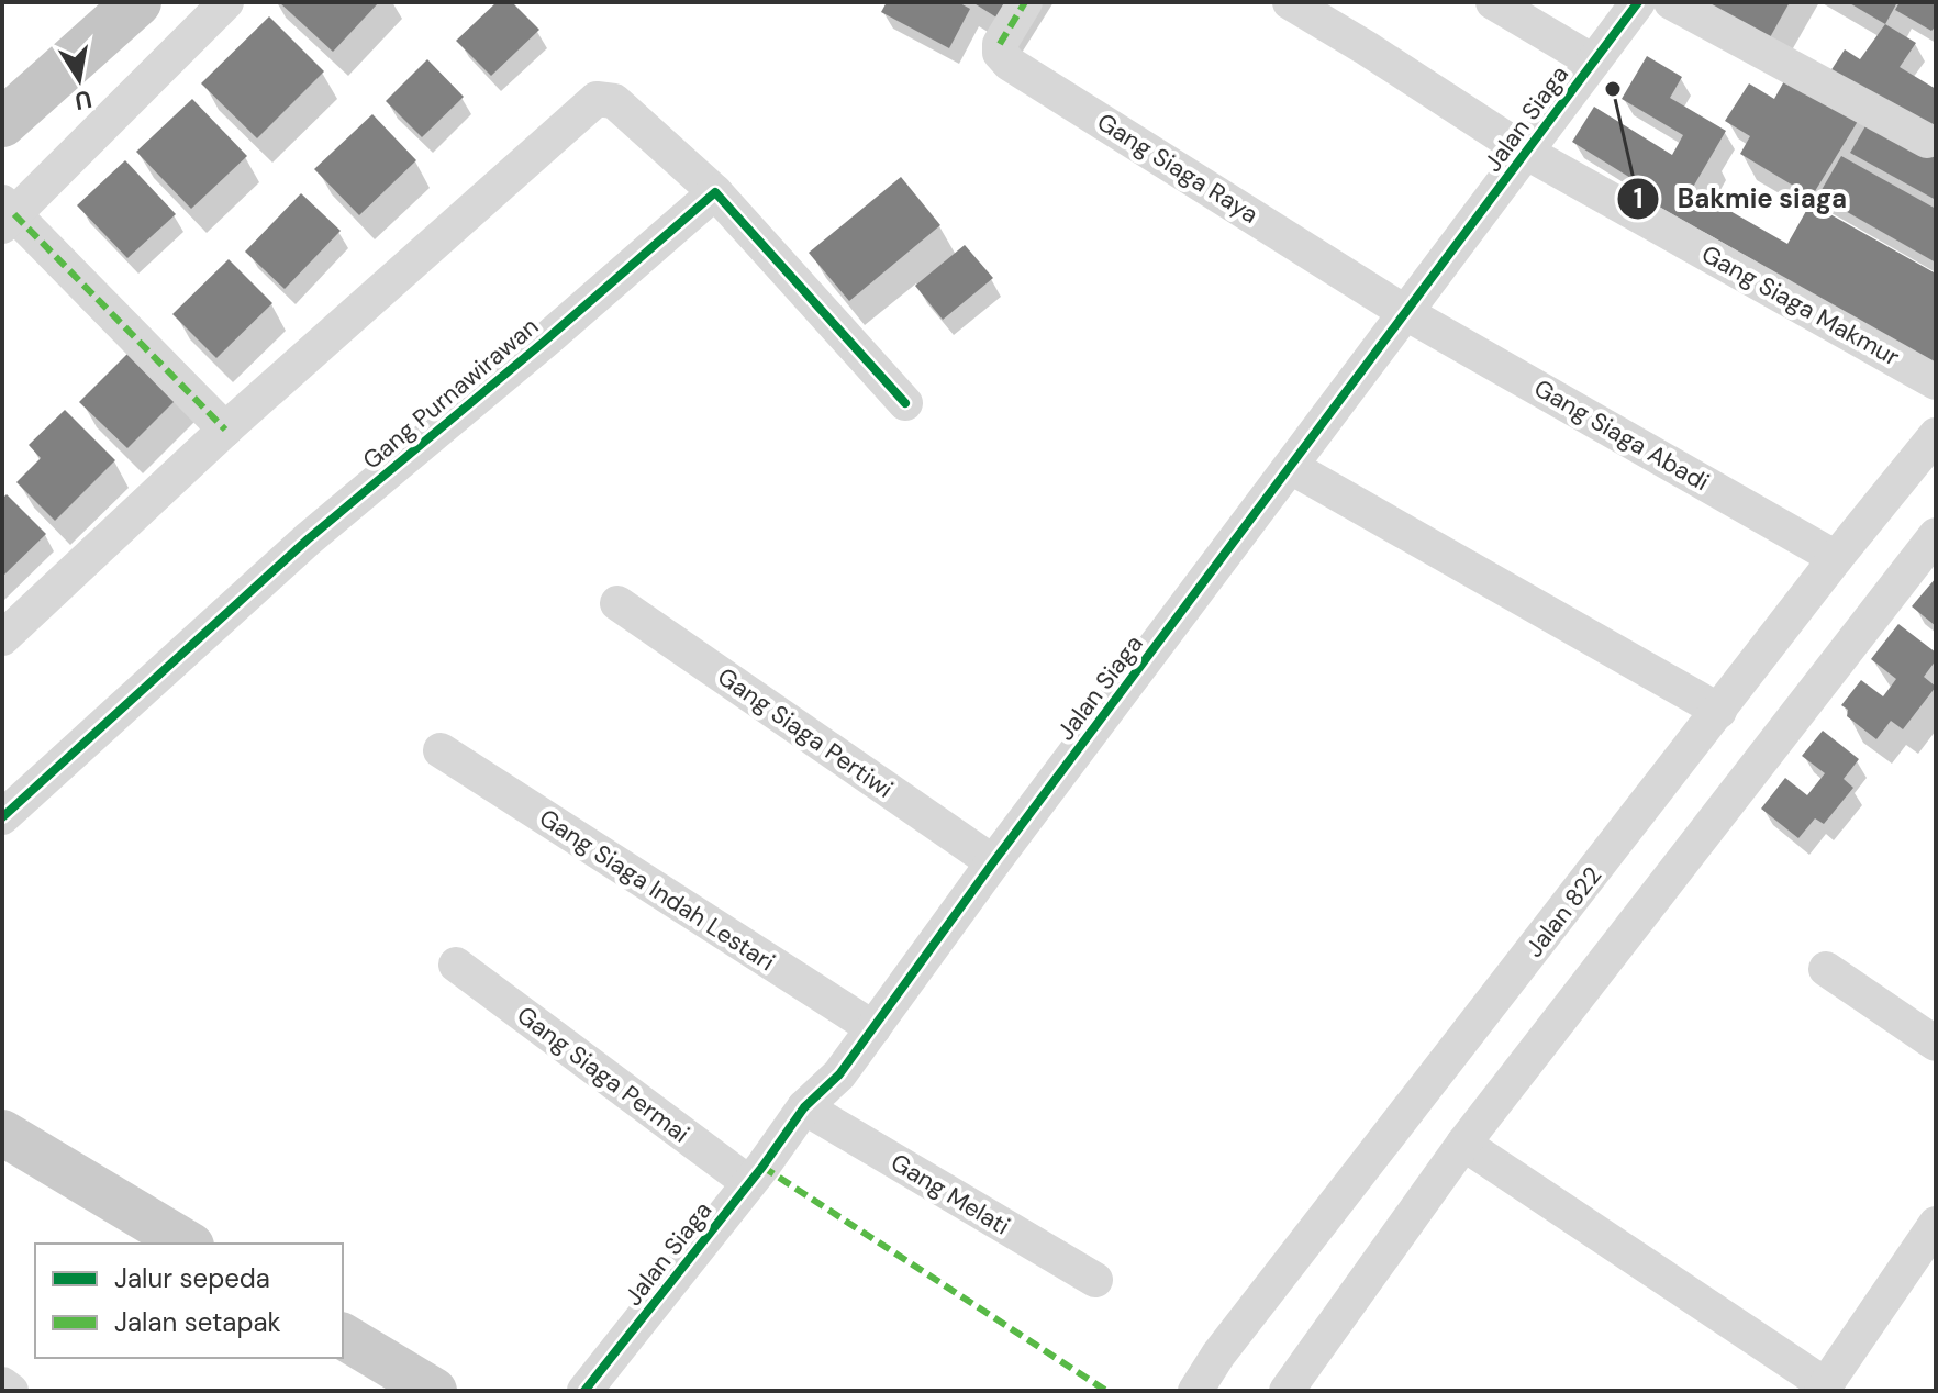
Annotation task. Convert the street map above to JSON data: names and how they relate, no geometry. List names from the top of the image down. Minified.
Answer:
{"streets":{"street":["Jalan Siaga","Gang Siaga Raya","Gang Siaga Makmur","Gang Purnawirawan","Gang Siaga Abadi","Gang Siaga Pertiwi","Gang Siaga Indah Lestari","Jalan 822","Gang Siaga Permai","Gang Melati"]},"crossings":[["Jalan Siaga","Gang Siaga Raya"],["Jalan Siaga","Gang Siaga Makmur"],["Jalan Siaga","Gang Siaga Abadi"],["Jalan Siaga","Gang Siaga Pertiwi"],["Jalan Siaga","Gang Siaga Indah Lestari"],["Jalan Siaga","Gang Siaga Permai"],["Jalan Siaga","Gang Melati"],["Gang Siaga Raya","Gang Siaga Abadi"],["Gang Siaga Abadi","Jalan 822"]],"places":["Bakmie siaga"],"legend":["Jalur sepeda","Jalan setapak"],"north":"bottom"}
